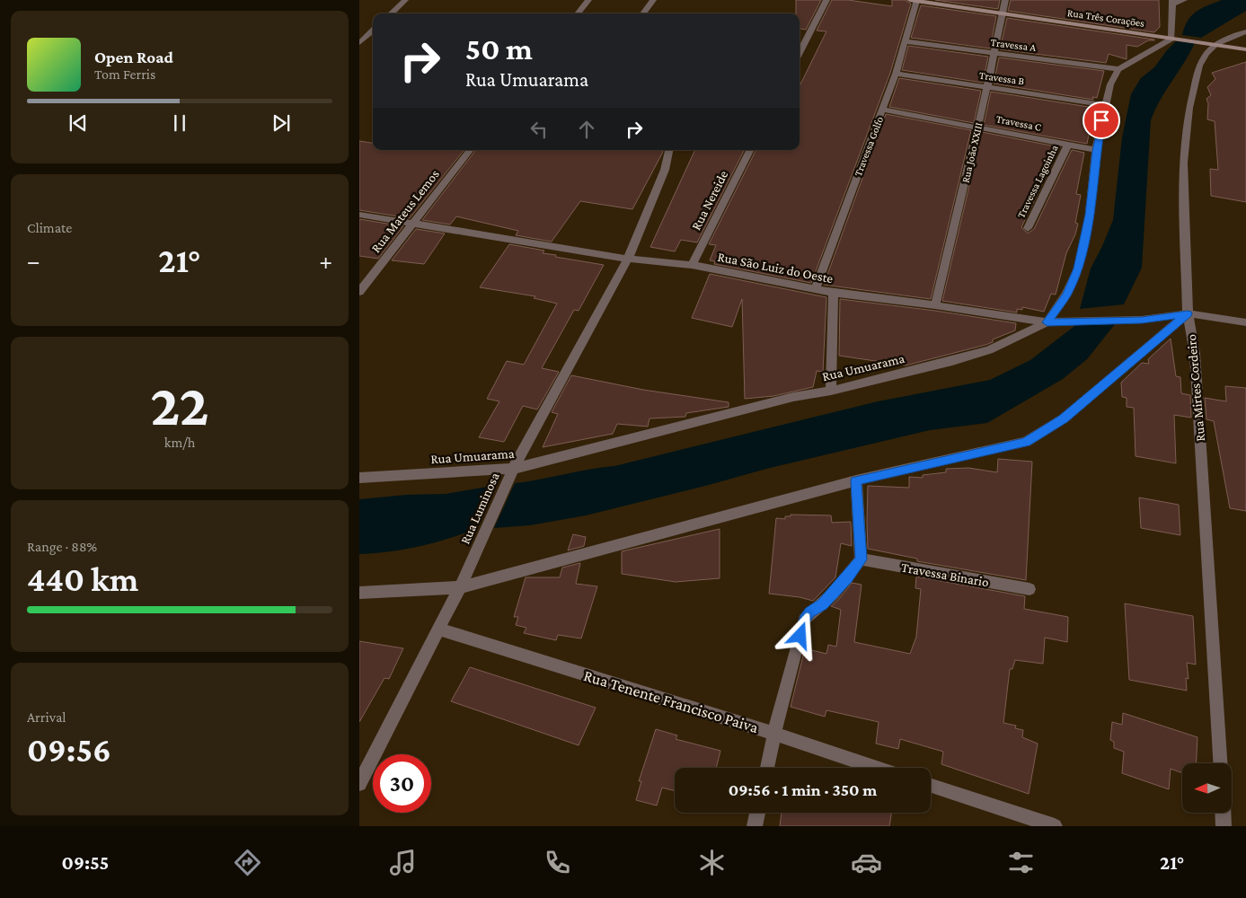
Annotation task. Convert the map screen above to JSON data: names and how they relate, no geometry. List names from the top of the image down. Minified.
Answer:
{"streets":{"street":["Rua Três Corações","Travessa A","Travessa B","Travessa C","Travessa Golfo","Rua João XXIII","Travessa Lagoinha","Rua Nereide","Rua Mateus Lemos","Rua São Luiz do Oeste","Rua Umuarama","Rua Mirtes Cordeiro","Rua Luminosa","Travessa Binario","Rua Tenente Francisco Paiva"]},"crossings":[["Rua Três Corações","Travessa Golfo"],["Rua Três Corações","Rua João XXIII"],["Rua Três Corações","Rua Mirtes Cordeiro"],["Travessa A","Travessa Golfo"],["Travessa A","Rua João XXIII"],["Travessa B","Travessa Golfo"],["Travessa B","Rua João XXIII"],["Travessa C","Travessa Golfo"],["Travessa C","Rua João XXIII"],["Travessa C","Travessa Lagoinha"],["Travessa Golfo","Rua São Luiz do Oeste"],["Rua João XXIII","Rua São Luiz do Oeste"],["Rua Nereide","Rua São Luiz do Oeste"],["Rua Mateus Lemos","Rua São Luiz do Oeste"],["Rua São Luiz do Oeste","Rua Umuarama"],["Rua São Luiz do Oeste","Rua Mirtes Cordeiro"],["Rua São Luiz do Oeste","Rua Luminosa"],["Rua Umuarama","Rua Luminosa"],["Rua Luminosa","Rua Tenente Francisco Paiva"]],"north":"left","page":{"turn":["50 m","Rua Umuarama"],"song":["Open Road","Tom Ferris"],"tile":["Climate",["22","km/h"],["Range · 88%","440 km"],["Arrival","09:56"]],"heat":["−","21°","+"],"limit":"30","trip":"09:56 · 1 min · 350 m","tabs":["09:55","21°"]}}
